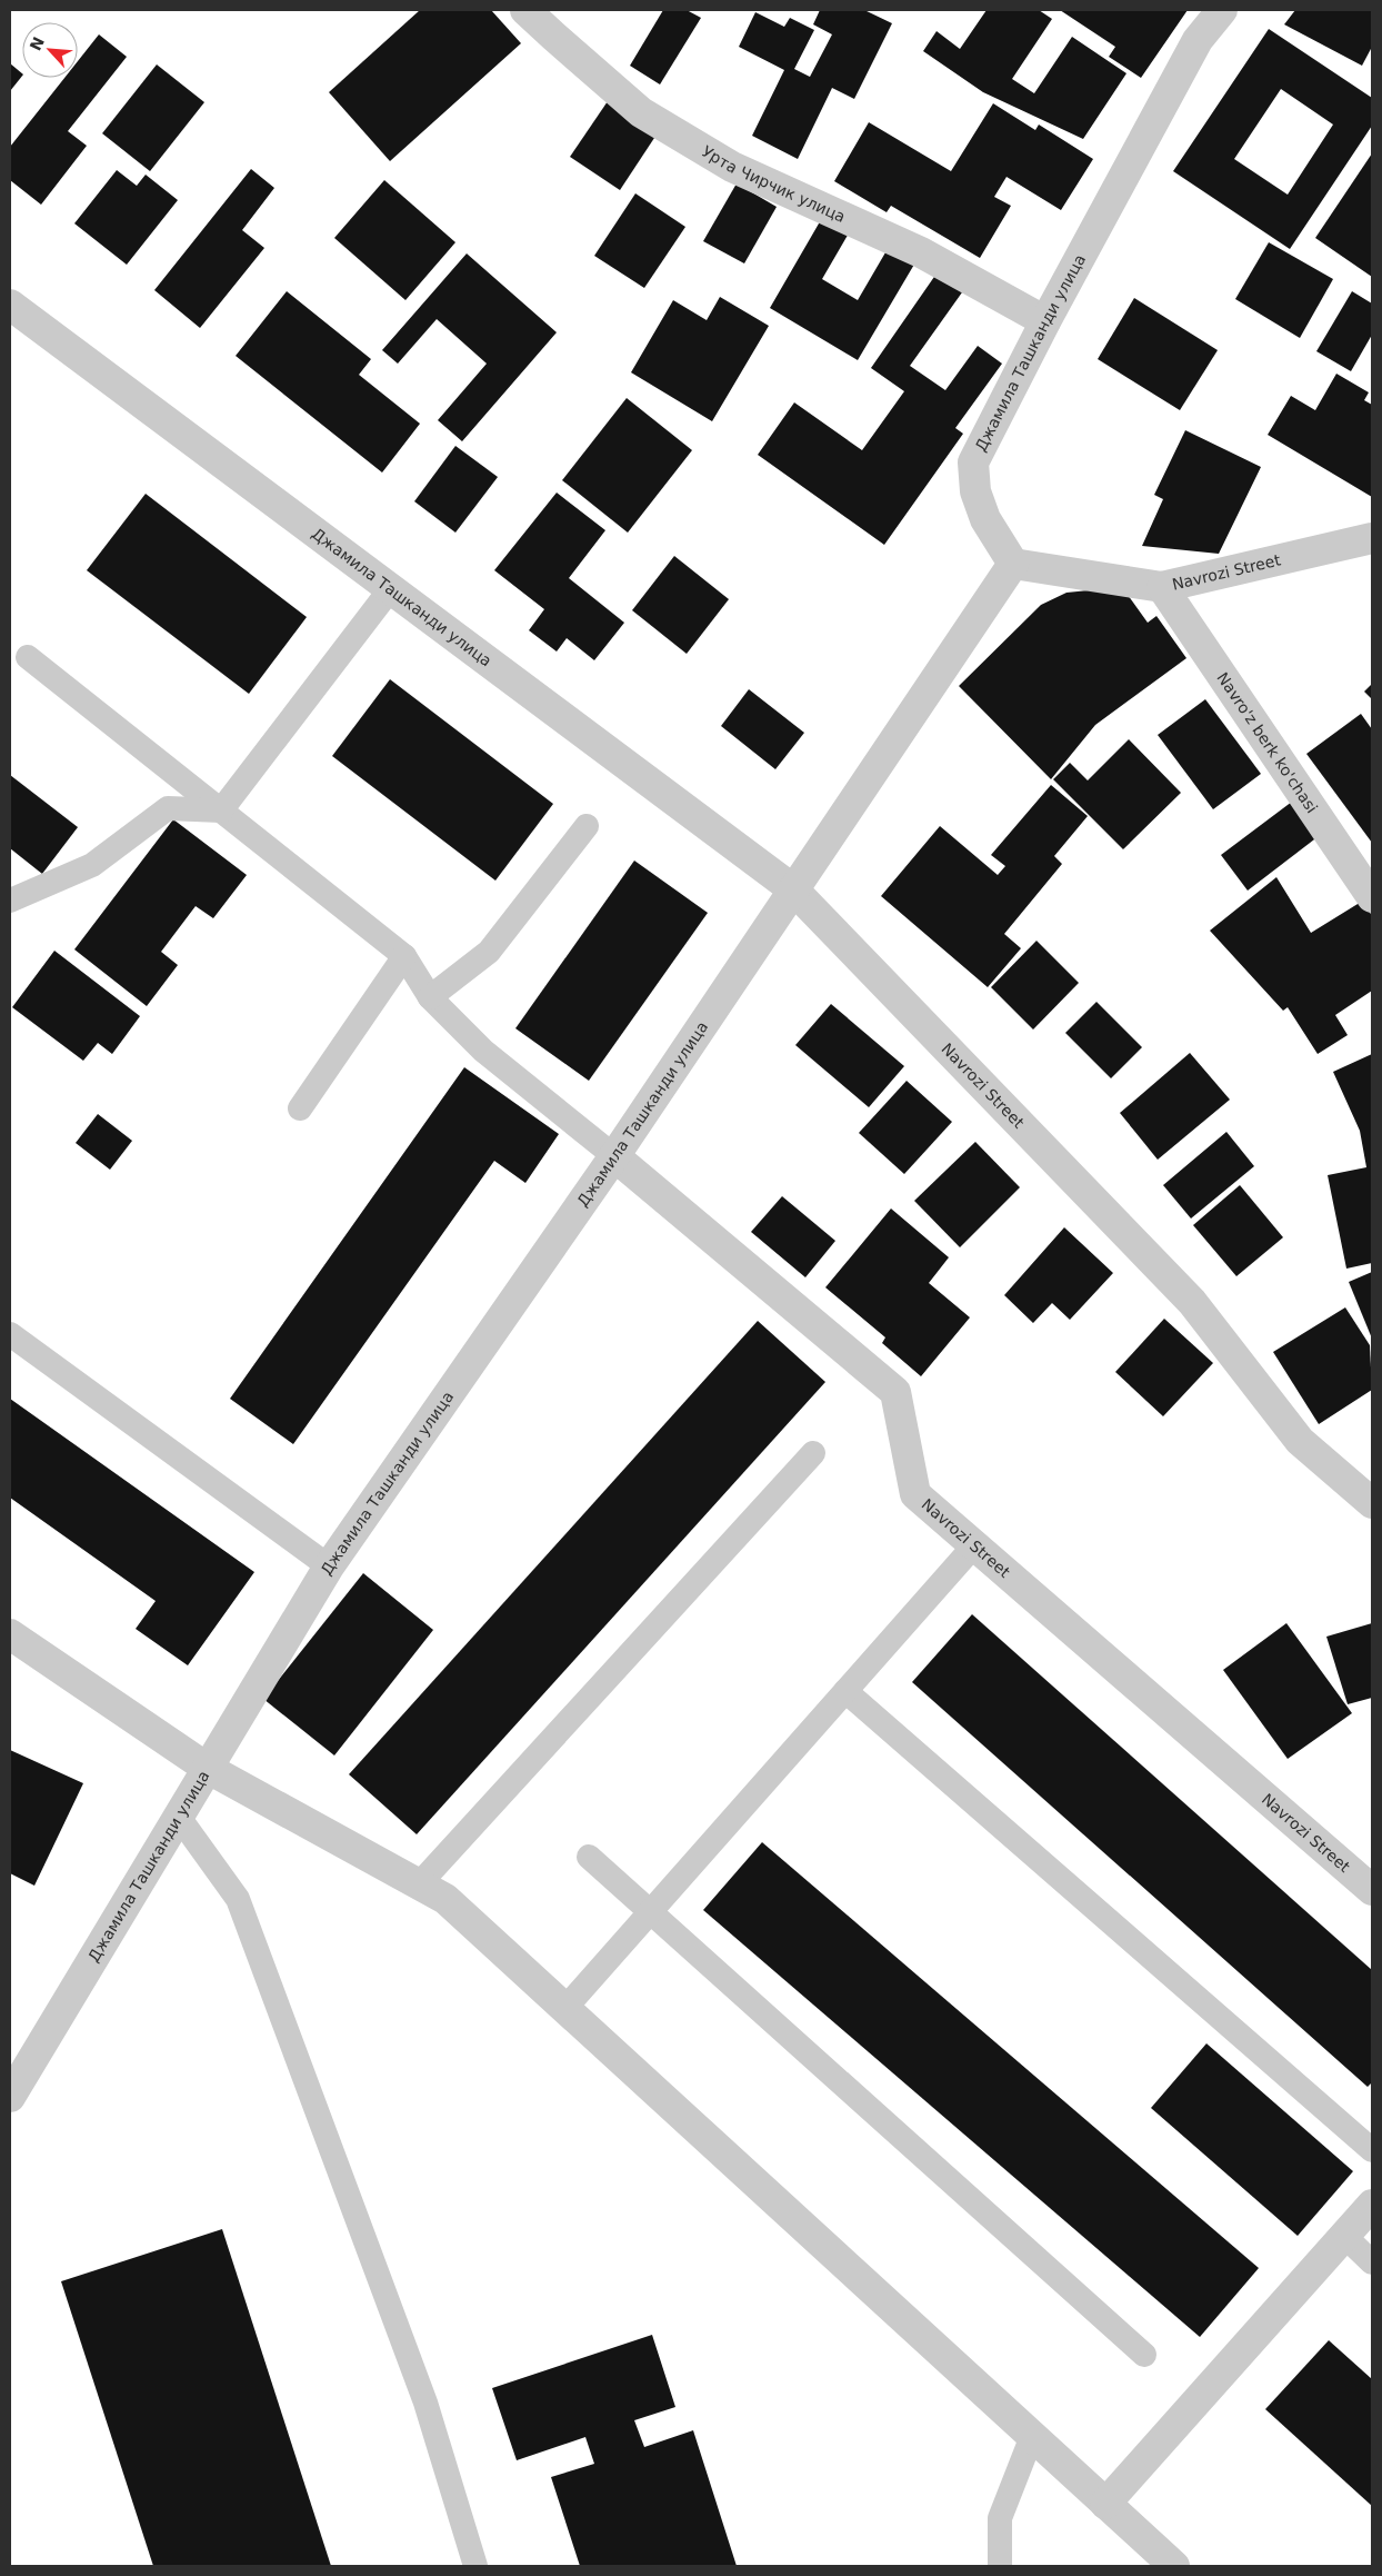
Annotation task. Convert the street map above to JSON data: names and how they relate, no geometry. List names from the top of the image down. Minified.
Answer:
{"streets":{"street":["Урта Чирчик улица","Джамила Ташканди улица","Navrozi Street","Navro'z berk ko'chasi"]},"crossings":[["Урта Чирчик улица","Джамила Ташканди улица"],["Джамила Ташканди улица","Navrozi Street"],["Navrozi Street","Navro'z berk ko'chasi"]],"north":"top left"}
